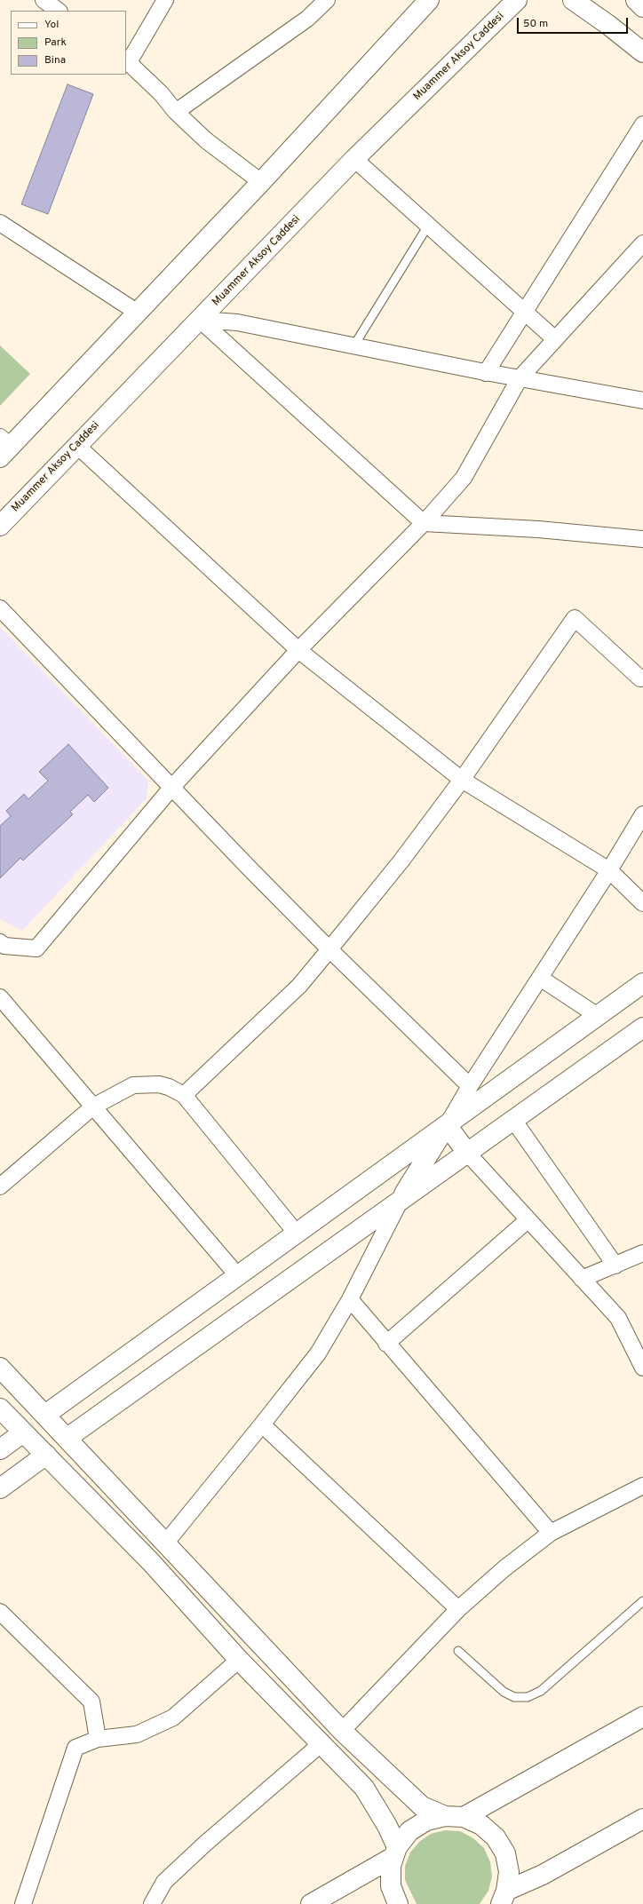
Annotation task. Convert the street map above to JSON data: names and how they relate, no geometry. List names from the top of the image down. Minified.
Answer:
{"streets":{"main road":["Muammer Aksoy Caddesi"]},"legend":["Yol","Park","Bina"],"scale_bar":"50 m"}
